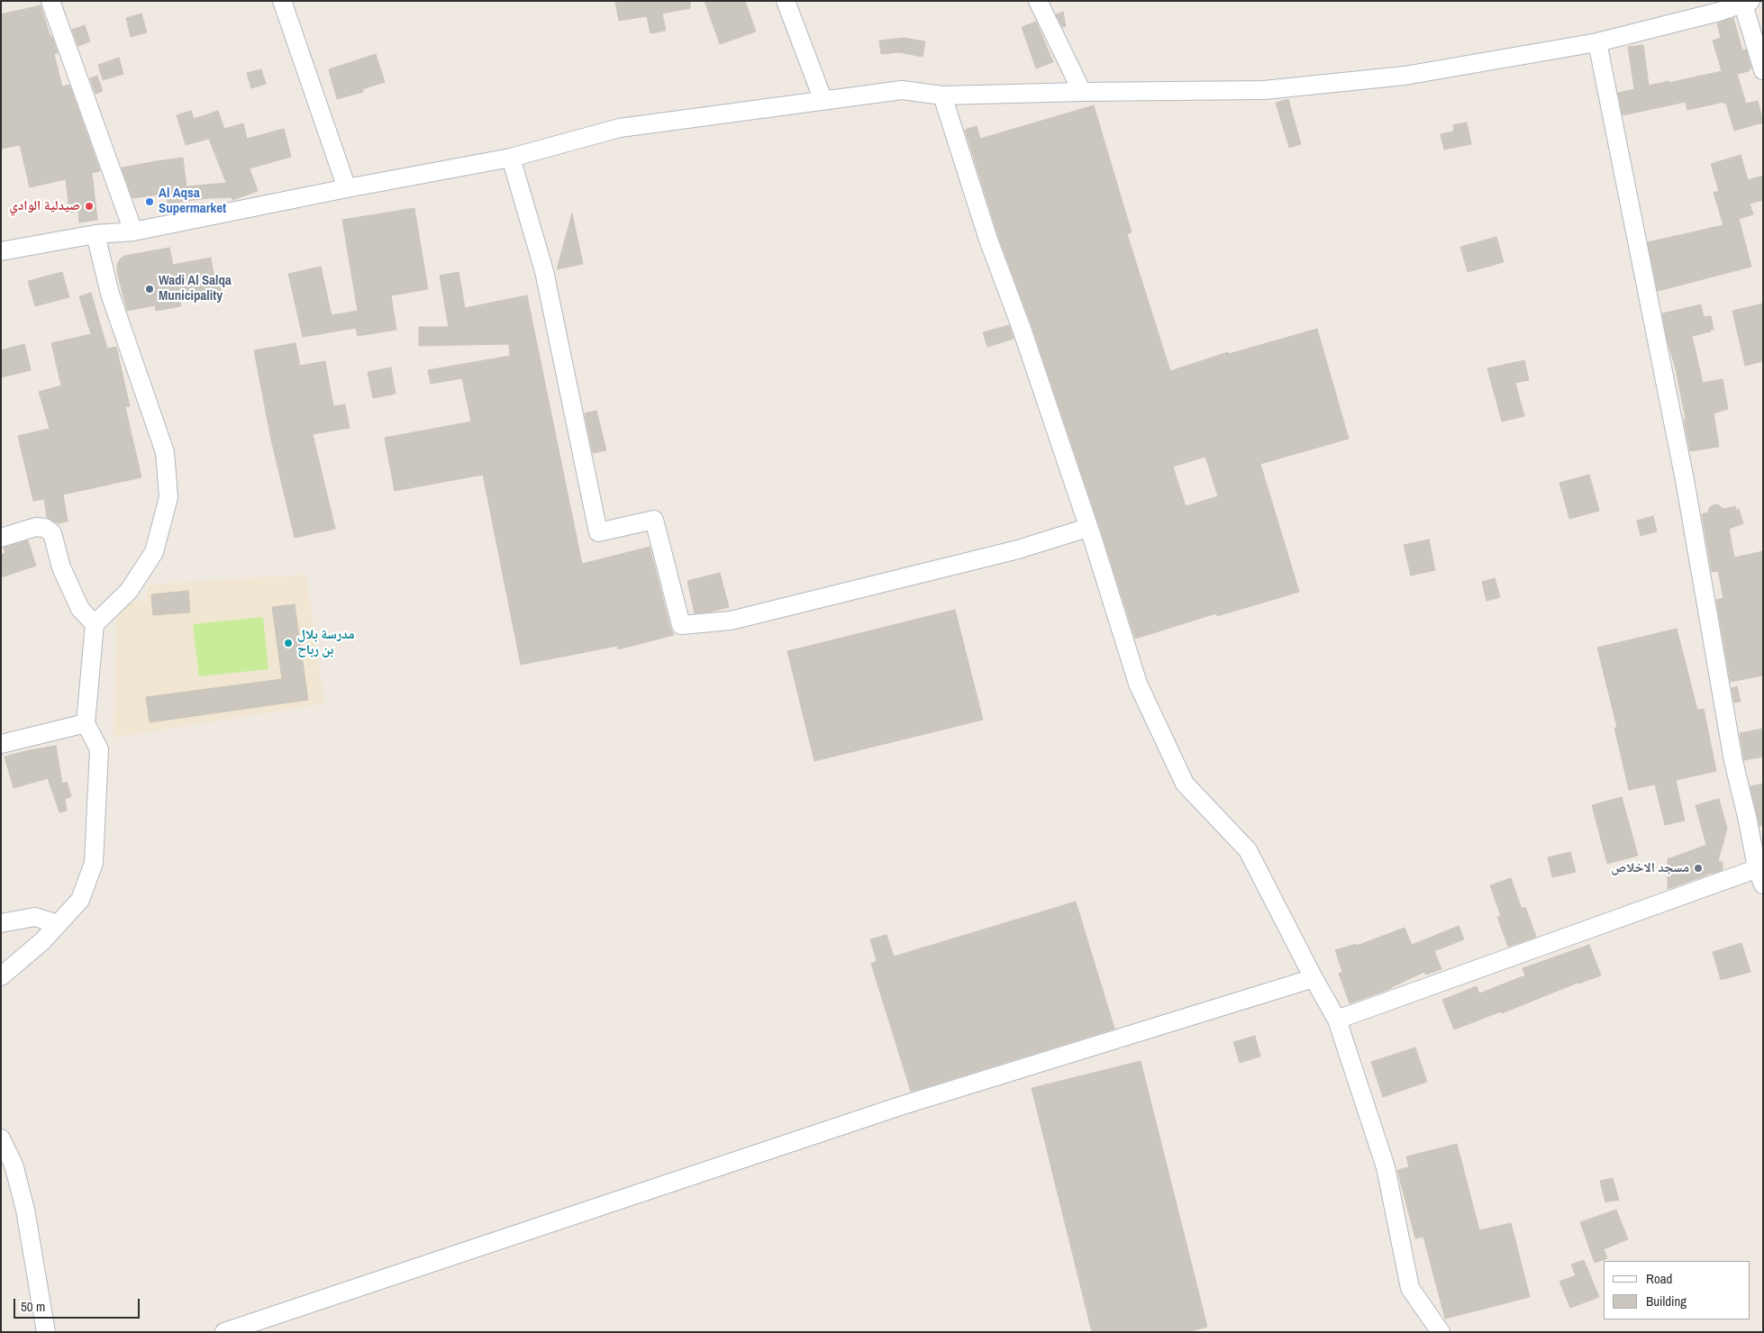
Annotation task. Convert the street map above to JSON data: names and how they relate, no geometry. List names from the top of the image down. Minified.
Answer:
{"places":["Al Aqsa Supermarket","صيدلية الوادي","Wadi Al Salqa Municipality","مدرسة بلال بن رباح","مسجد الاخلاص"],"legend":["Road","Building"],"scale_bar":"50 m"}
